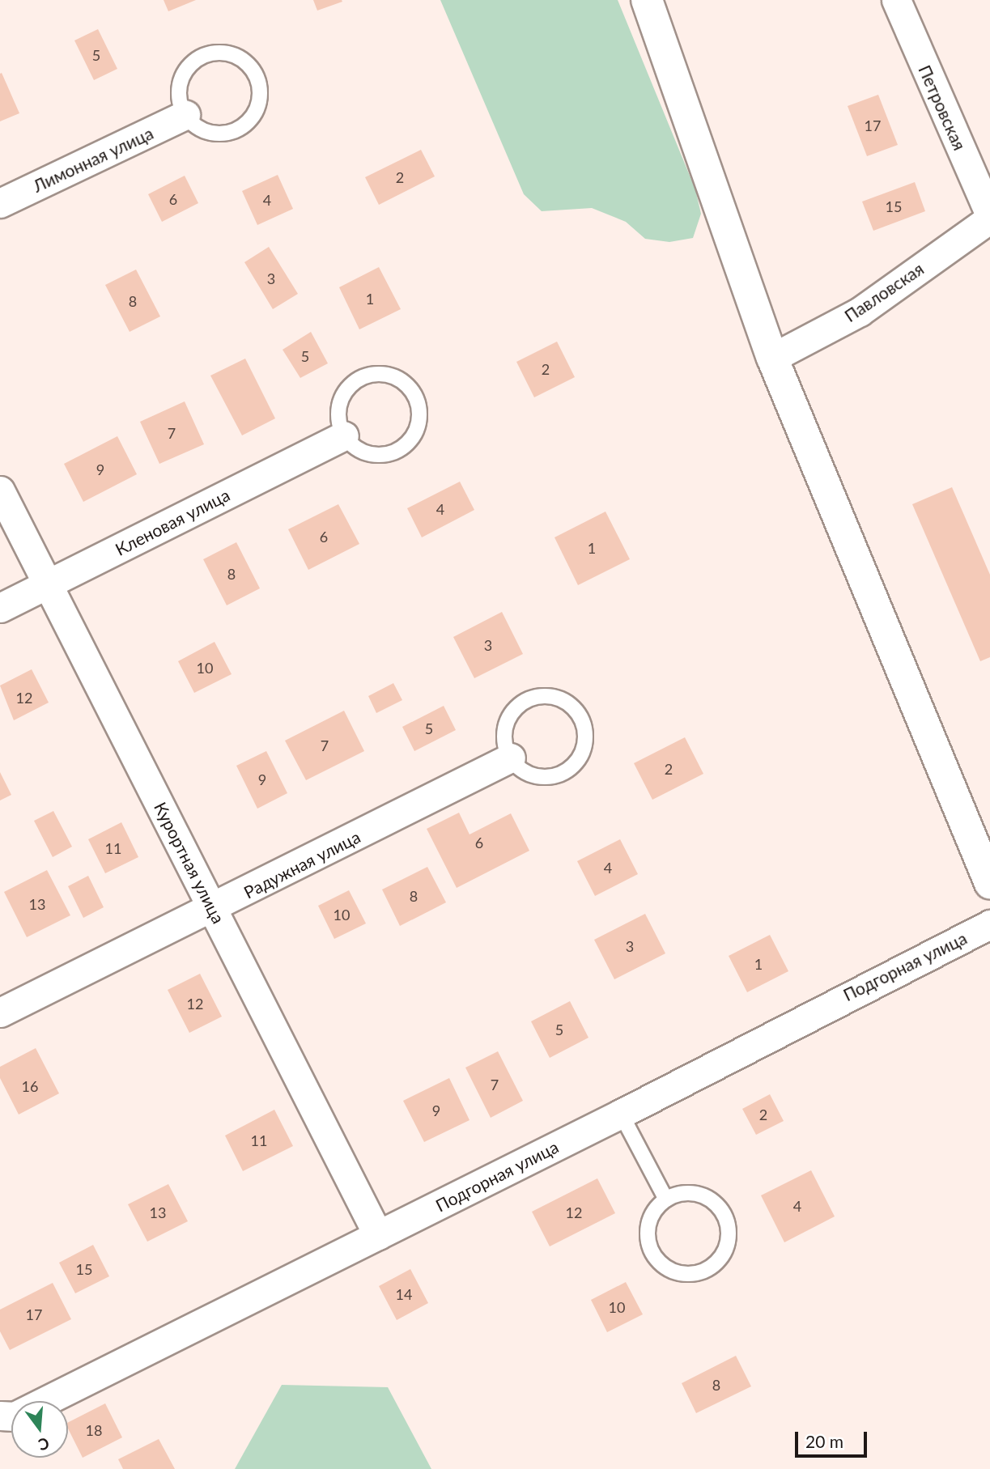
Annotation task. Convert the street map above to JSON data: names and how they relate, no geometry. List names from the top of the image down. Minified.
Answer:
{"streets":{"street":["Петровская","Лимонная улица","Павловская","Кленовая улица","Курортная улица","Радужная улица","Подгорная улица"]},"crossings":[["Петровская","Павловская"],["Кленовая улица","Курортная улица"],["Курортная улица","Радужная улица"],["Курортная улица","Подгорная улица"]],"house_numbers":["5","17","2","6","4","15","3","1","8","5","2","7","9","4","6","1","8","3","10","12","5","7","2","9","6","11","4","8","13","10","3","1","12","5","7","16","9","2","11","4","13","12","15","14","10","17","8","18"],"scale_bar":"20 m","north":"bottom"}
